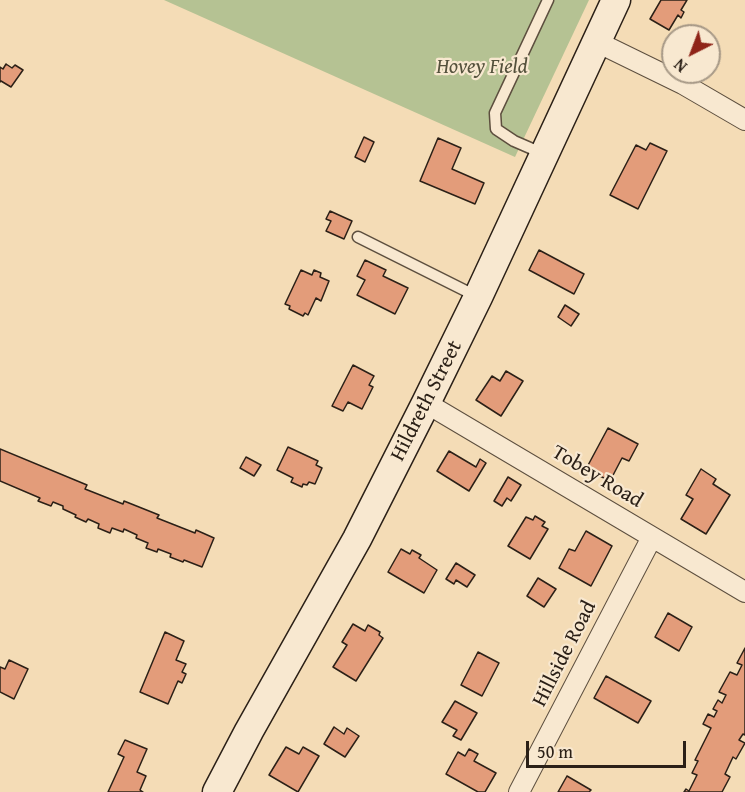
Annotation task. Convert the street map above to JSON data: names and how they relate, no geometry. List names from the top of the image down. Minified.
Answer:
{"streets":{"street":["Hildreth Street","Tobey Road","Hillside Road"]},"crossings":[["Hildreth Street","Tobey Road"],["Tobey Road","Hillside Road"]],"parks":["Hovey Field"],"scale_bar":"50 m","north":"bottom left"}
